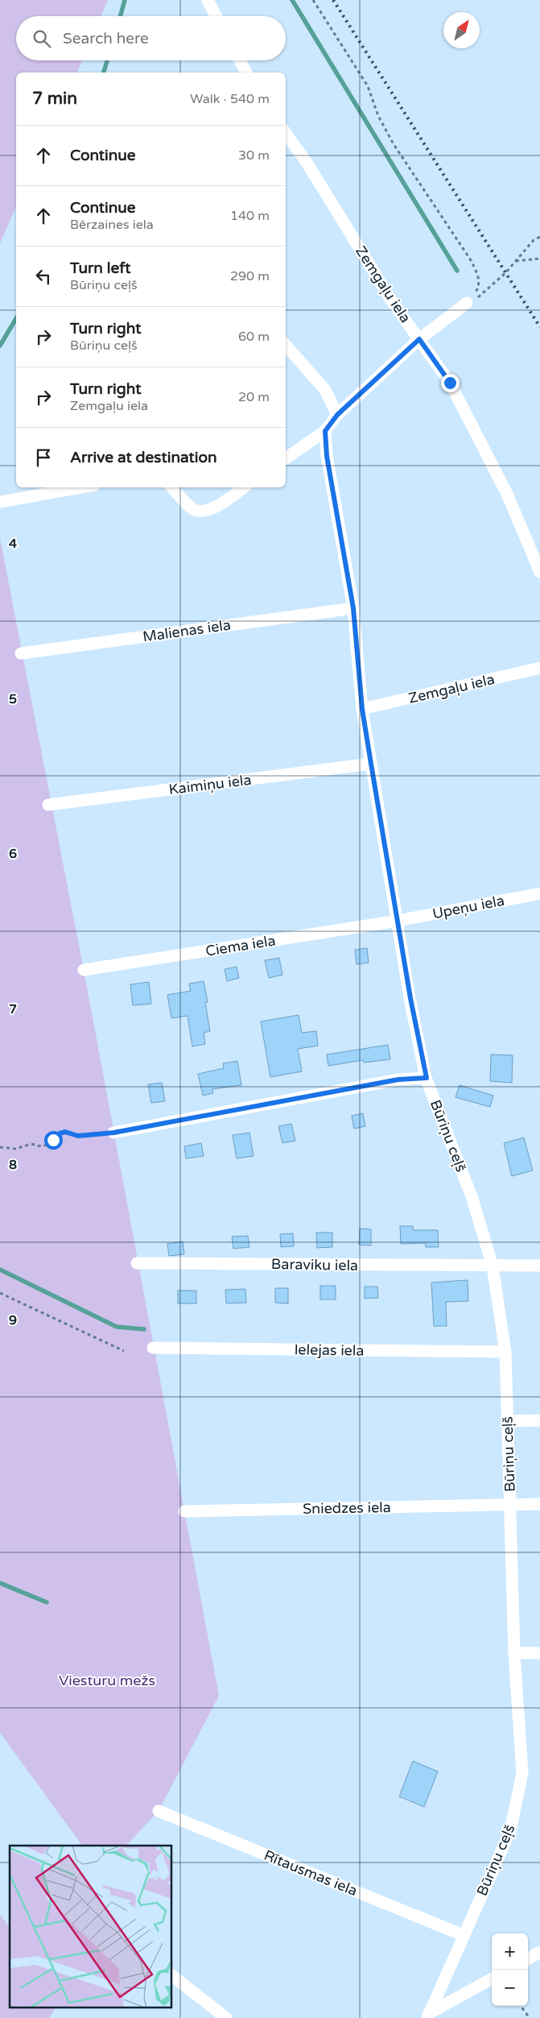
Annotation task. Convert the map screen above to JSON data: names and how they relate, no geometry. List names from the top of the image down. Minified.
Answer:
{"streets":{"street":["Zemgaļu iela","Malienas iela","Kaimiņu iela","Upeņu iela","Ciema iela","Būriņu ceļš","Baraviku iela","Ielejas iela","Sniedzes iela","Rītausmas iela"]},"crossings":[["Zemgaļu iela","Būriņu ceļš"],["Malienas iela","Būriņu ceļš"],["Kaimiņu iela","Būriņu ceļš"],["Upeņu iela","Ciema iela"],["Upeņu iela","Būriņu ceļš"],["Ciema iela","Būriņu ceļš"],["Būriņu ceļš","Baraviku iela"],["Būriņu ceļš","Ielejas iela"],["Būriņu ceļš","Sniedzes iela"],["Būriņu ceļš","Rītausmas iela"]],"parks":["Viesturu mežs"],"north":"top right","page":{"search":"Search here","heading":["7 min","Walk · 540 m"],"list":[["Continue","30 m"],["Continue","Bērzaines iela","140 m"],["Turn left","Būriņu ceļš","290 m"],["Turn right","Būriņu ceļš","60 m"],["Turn right","Zemgaļu iela","20 m"],"Arrive at destination"],"map_buttons":["+","−"]},"grid":{"rows":["4","5","6","7","8","9"]}}
